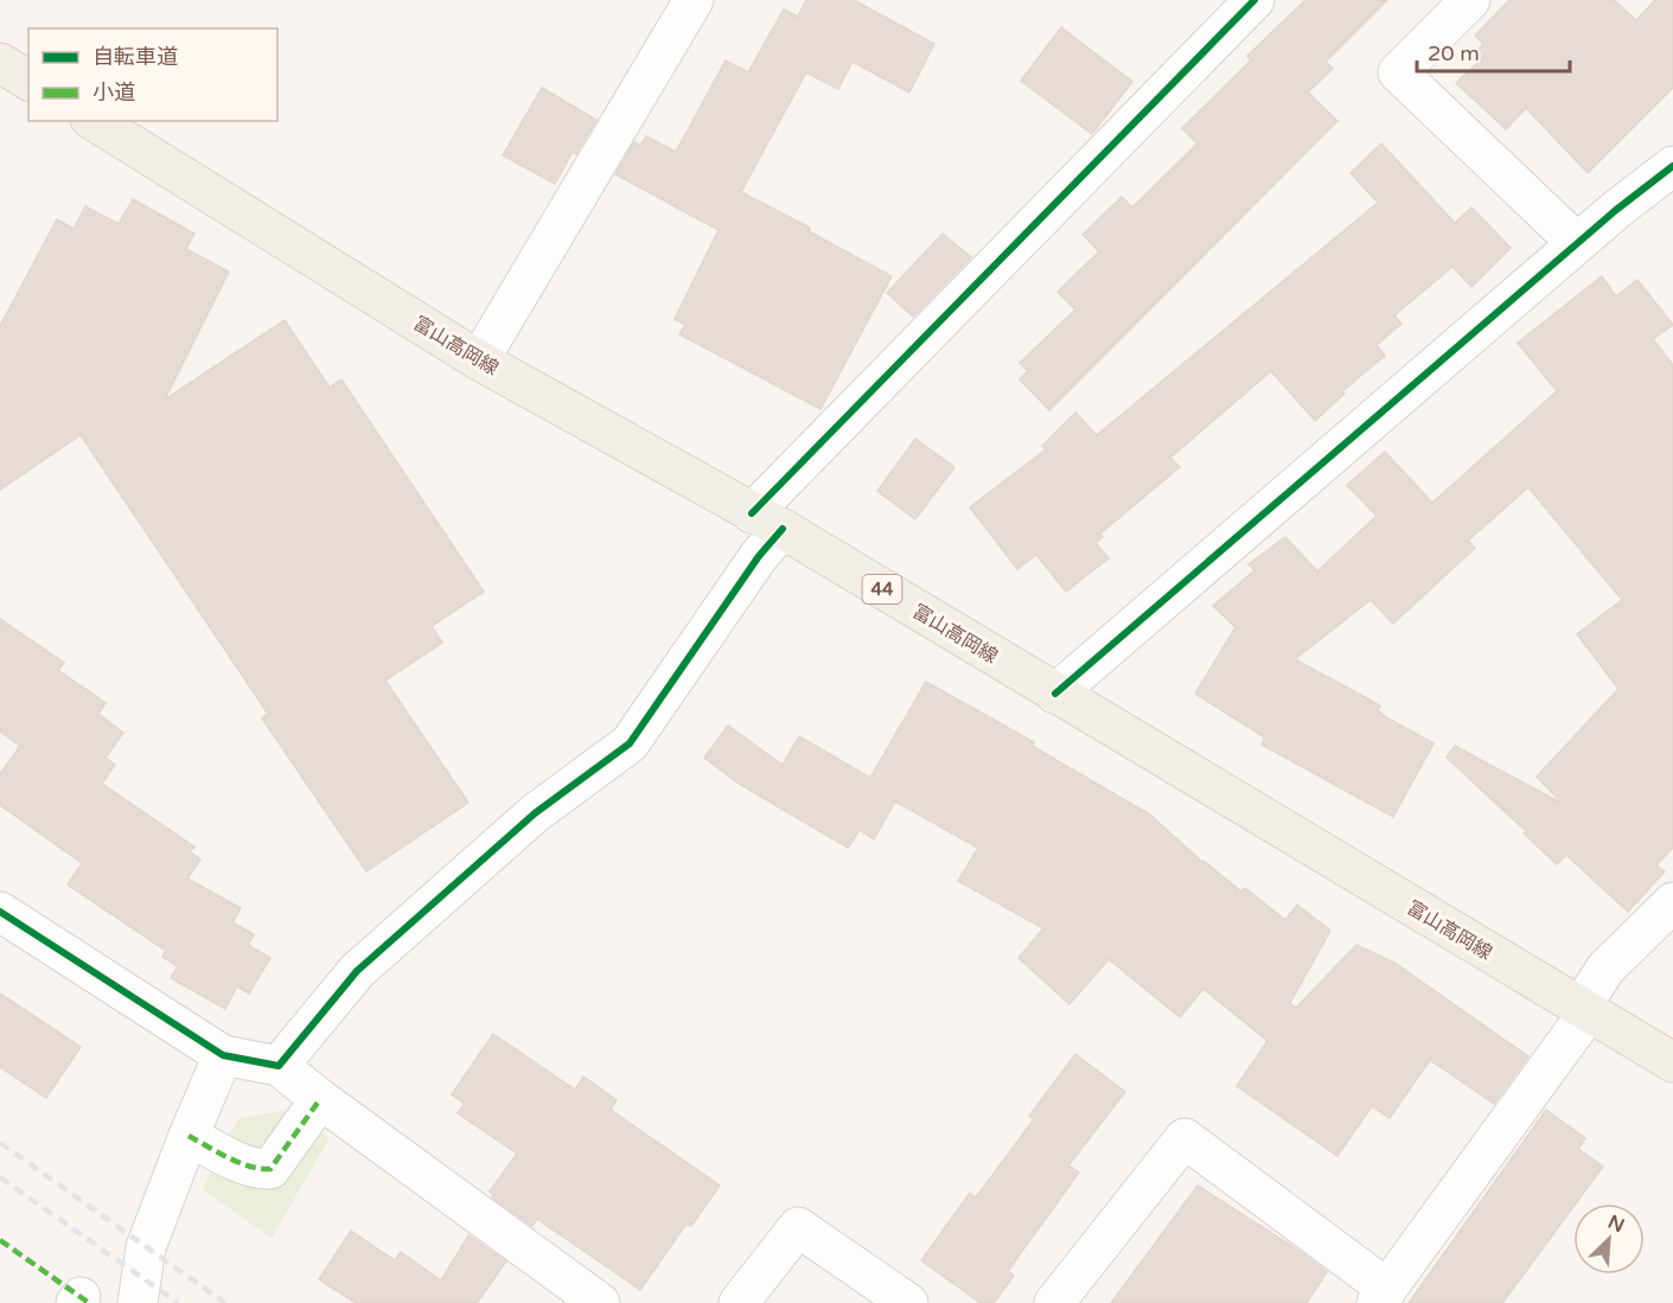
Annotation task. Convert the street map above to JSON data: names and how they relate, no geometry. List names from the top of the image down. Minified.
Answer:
{"streets":{"main road":["富山高岡線","44"]},"legend":["自転車道","小道"],"scale_bar":"20 m","north":"top right"}
